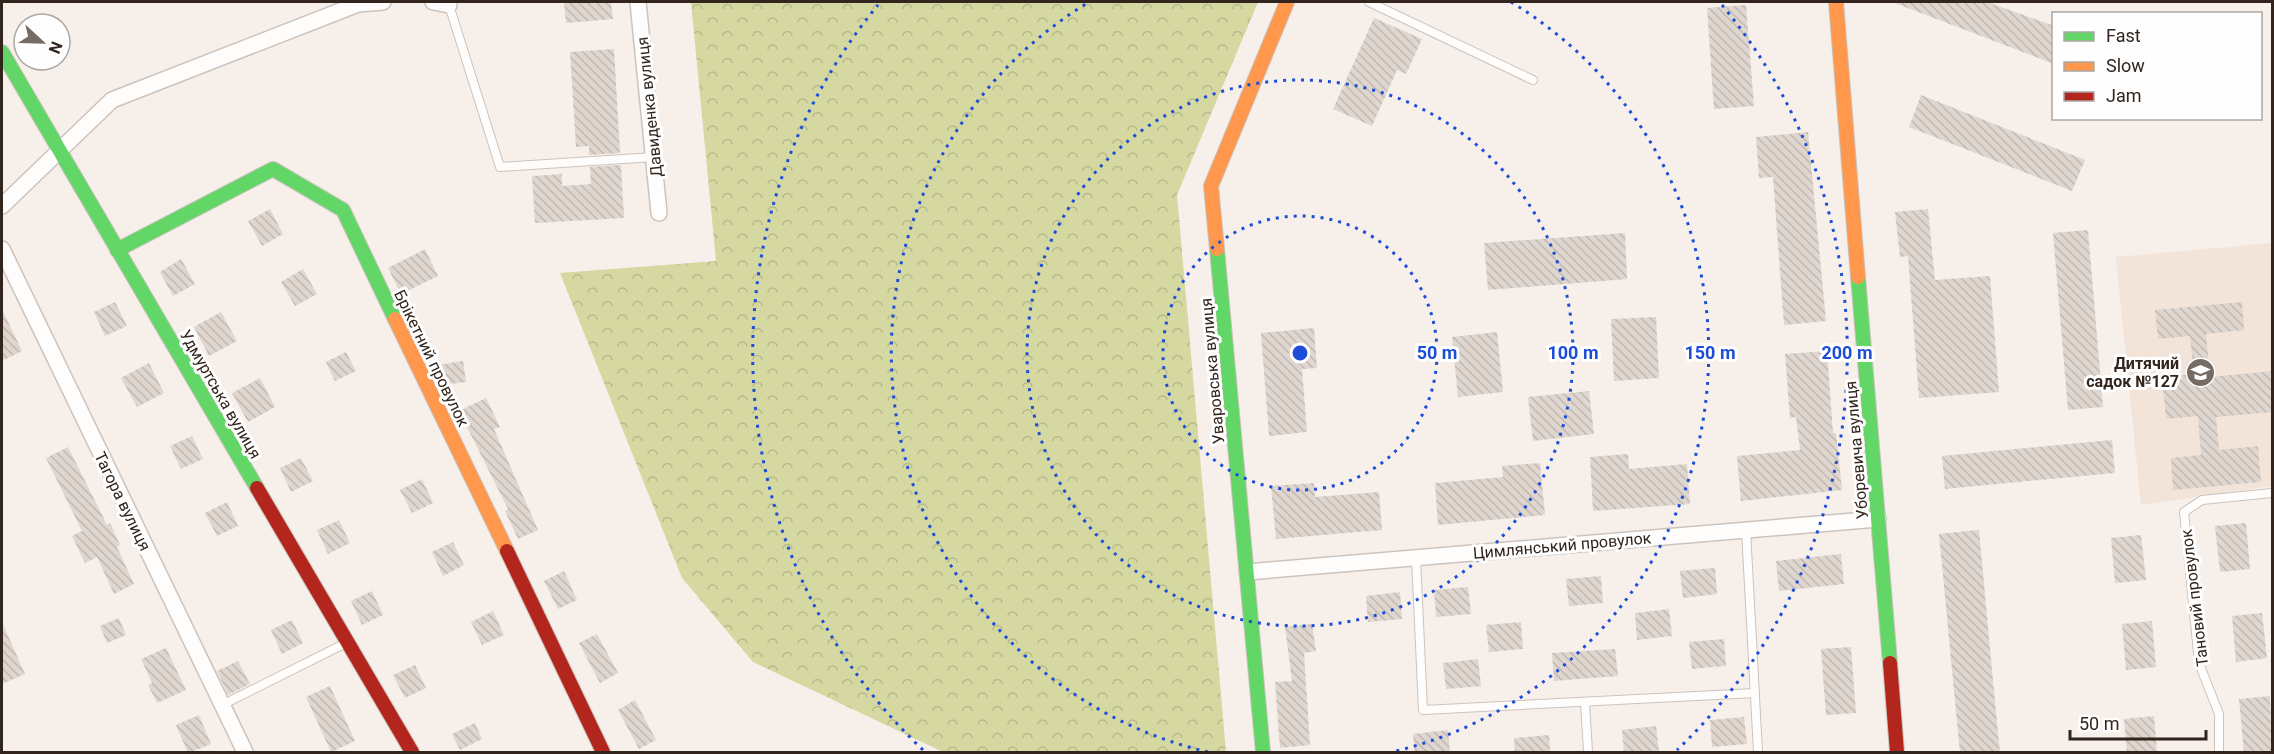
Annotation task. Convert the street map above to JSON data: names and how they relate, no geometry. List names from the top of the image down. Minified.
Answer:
{"streets":{"street":["Давиденка вулиця","Брiкетний провулок","Уваровська вулиця","Удмуртська вулиця","Уборевича вулиця","Тагора вулиця","Цимлянський провулок"],"lane":["Тановий провулок"]},"crossings":[["Брiкетний провулок","Удмуртська вулиця"],["Уваровська вулиця","Цимлянський провулок"],["Уборевича вулиця","Цимлянський провулок"]],"places":{"school or university":["Дитячий садок №127"]},"legend":["Fast","Slow","Jam"],"scale_bar":"50 m","north":"right","rings":["50 m","100 m","150 m","200 m"]}
